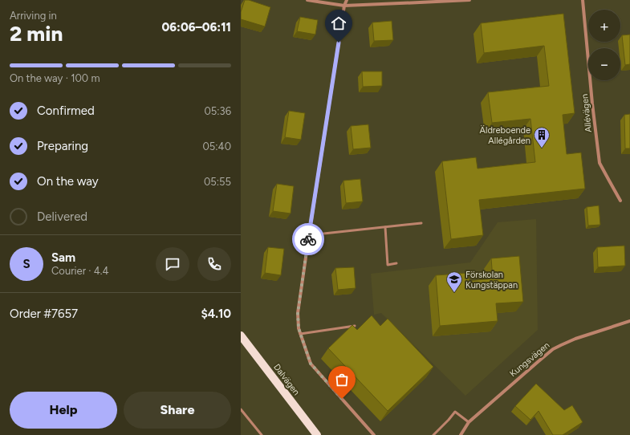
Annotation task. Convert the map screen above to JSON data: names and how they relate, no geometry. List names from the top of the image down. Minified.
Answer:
{"streets":{"main road":["Dalvägen"],"street":["Allévägen","Kungsvägen"]},"places":{"building":["Äldreboende Allégården"],"school or university":["Förskolan Kungstäppan"]},"page":{"heading":["2 min","Arriving in","06:06–06:11"],"panel":["Sam","Courier · 4.4","Order #7657","$4.10"],"map_buttons":["+","−"],"bar":"On the way · 100 m","list":[["Confirmed","05:36"],["Preparing","05:40"],["On the way","05:55"],"Delivered"],"round":"S","buttons":["Help","Share"]}}
